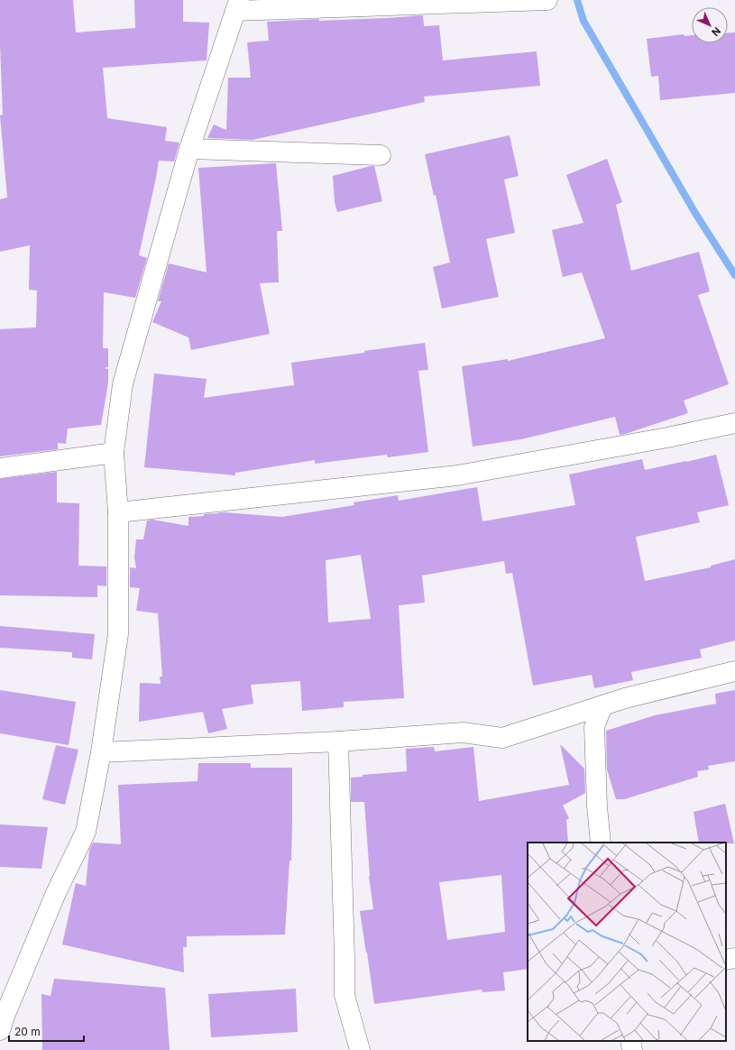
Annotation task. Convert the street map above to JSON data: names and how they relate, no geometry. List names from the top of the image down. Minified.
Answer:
{"scale_bar":"20 m","north":"bottom right"}
